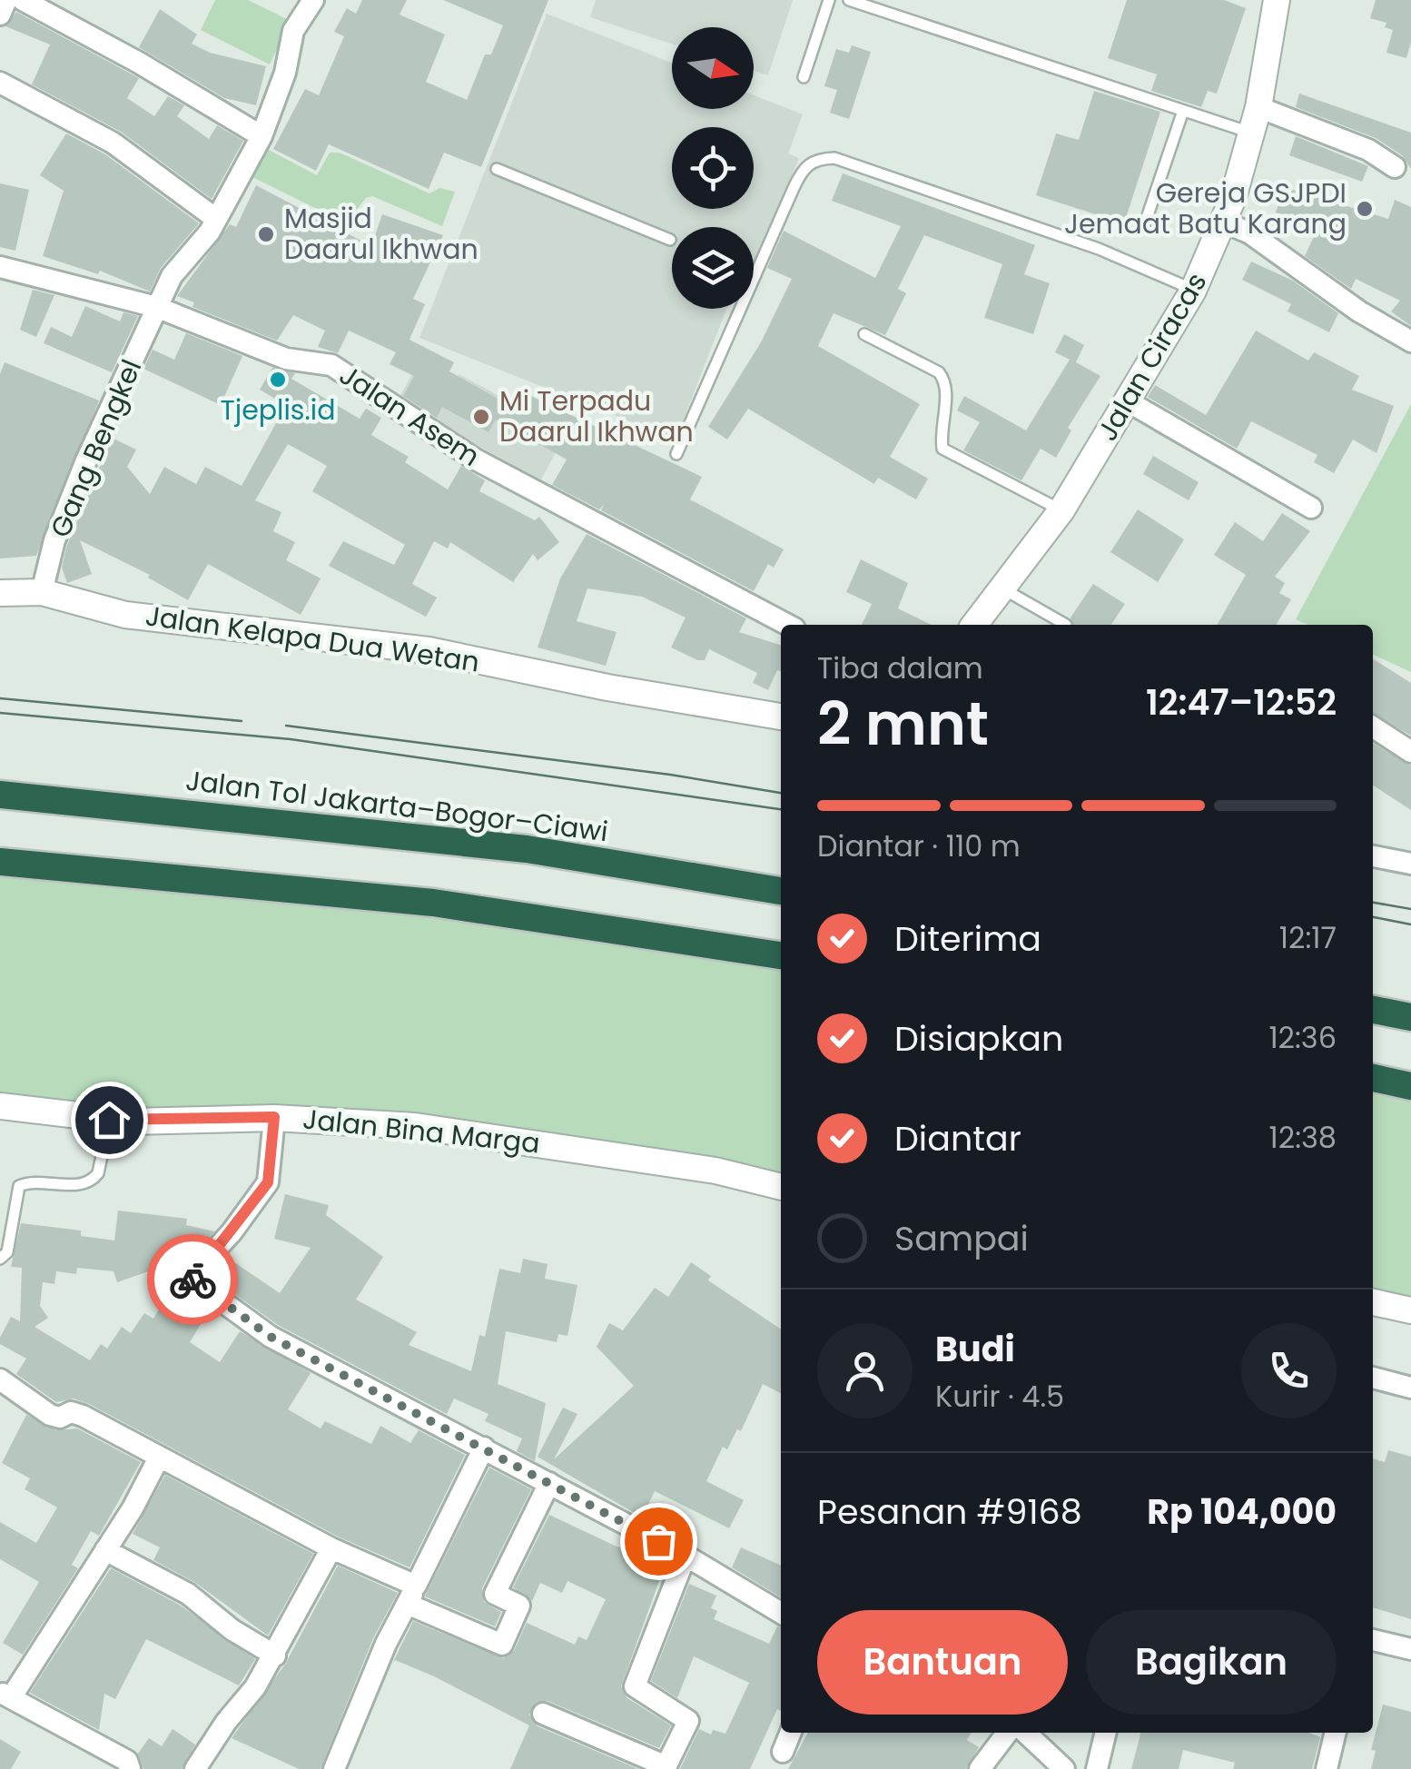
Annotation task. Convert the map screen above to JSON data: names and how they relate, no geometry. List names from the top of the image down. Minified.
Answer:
{"streets":{"highway":["Jalan Tol Jakarta–Bogor–Ciawi"],"street":["Jalan Ciracas","Jalan Asem","Gang Bengkel","Jalan Kelapa Dua Wetan","Jalan Bina Marga"]},"crossings":[["Jalan Asem","Gang Bengkel"],["Gang Bengkel","Jalan Kelapa Dua Wetan"]],"places":["Gereja GSJPDI Jemaat Batu Karang","Masjid Daarul Ikhwan","Tjeplis.id","Mi Terpadu Daarul Ikhwan"],"north":"right","page":{"heading":["2 mnt","Tiba dalam","12:47–12:52"],"panel":["Budi","Kurir · 4.5","Pesanan #9168","Rp 104,000"],"bar":"Diantar · 110 m","list":[["Diterima","12:17"],["Disiapkan","12:36"],["Diantar","12:38"],"Sampai"],"buttons":["Bantuan","Bagikan"]}}
